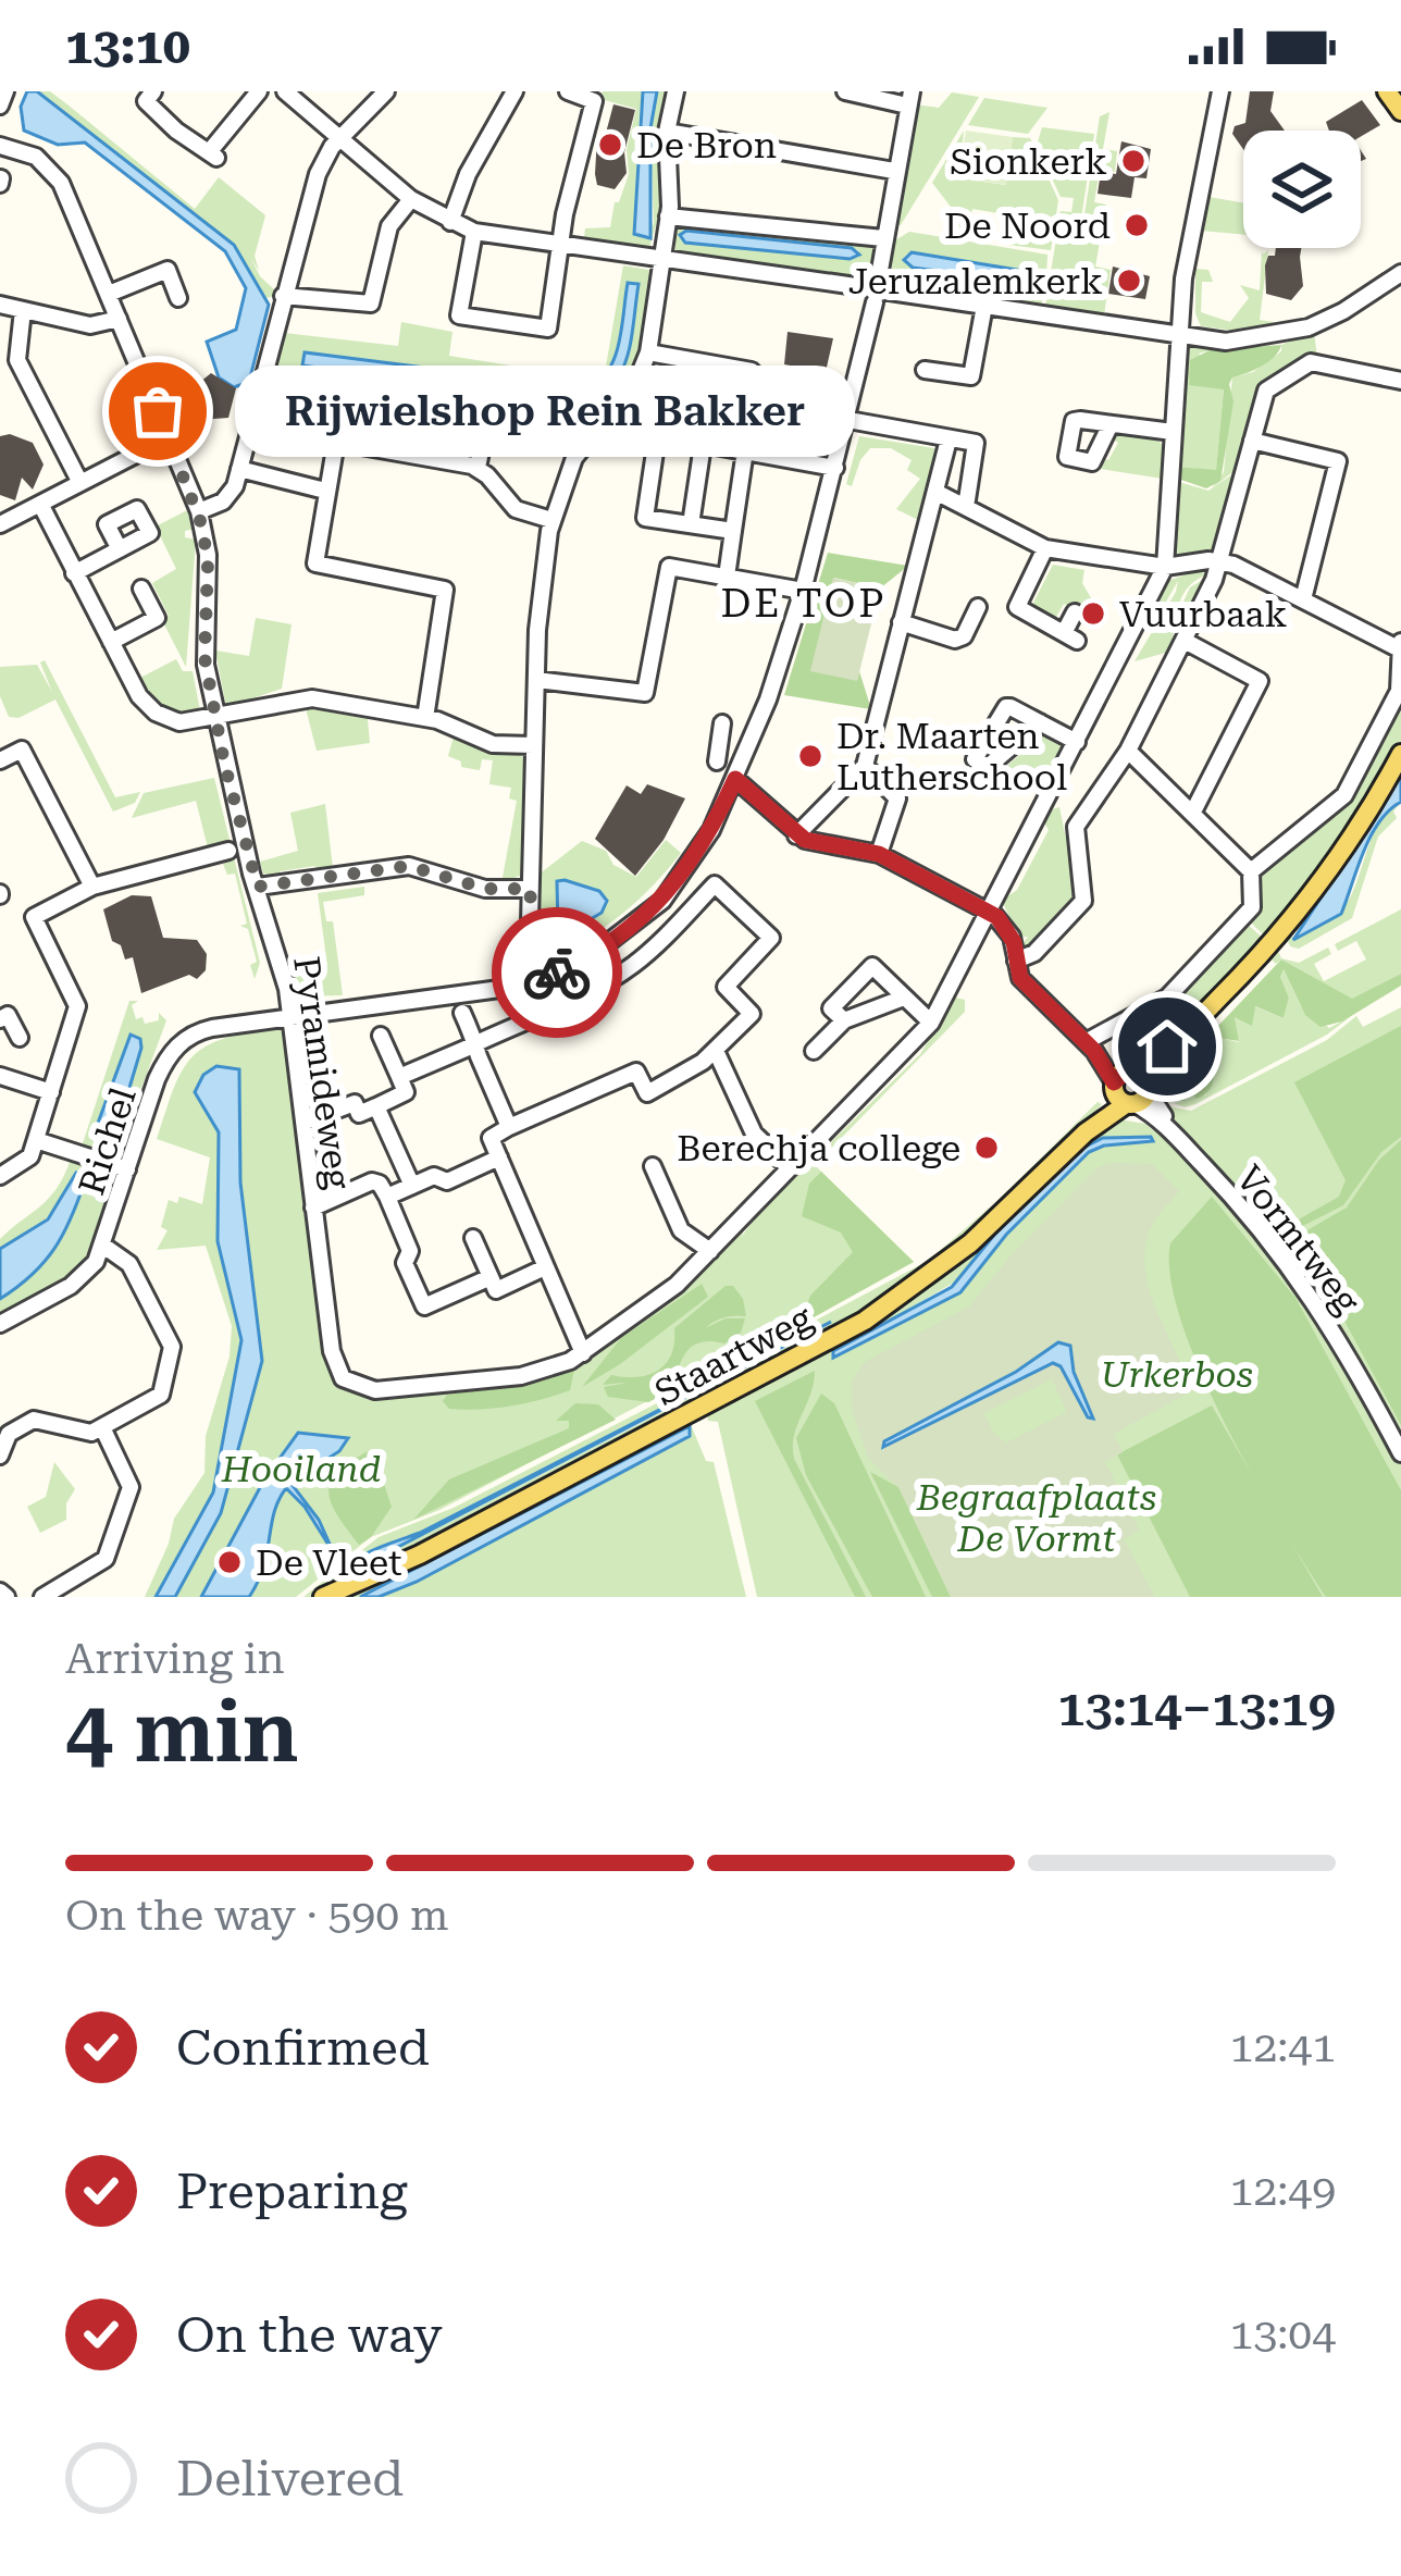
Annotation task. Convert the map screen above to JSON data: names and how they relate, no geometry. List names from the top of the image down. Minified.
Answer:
{"streets":{"main road":["Staartweg"],"street":["Pyramideweg","Richel","Vormtweg"]},"crossings":[["Pyramideweg","Richel"],["Vormtweg","Staartweg"]],"districts":["DE TOP"],"parks":["Urkerbos","Hooiland","Begraafplaats De Vormt"],"places":["De Bron","Sionkerk","De Noord","Jeruzalemkerk","Rijwielshop Rein Bakker","Vuurbaak","Dr. Maarten Lutherschool","Berechja college","De Vleet"],"page":{"status":"13:10","bubble":"Rijwielshop Rein Bakker","heading":["4 min","Arriving in","13:14–13:19"],"bar":"On the way · 590 m","list":[["Confirmed","12:41"],["Preparing","12:49"],["On the way","13:04"],"Delivered"]}}
